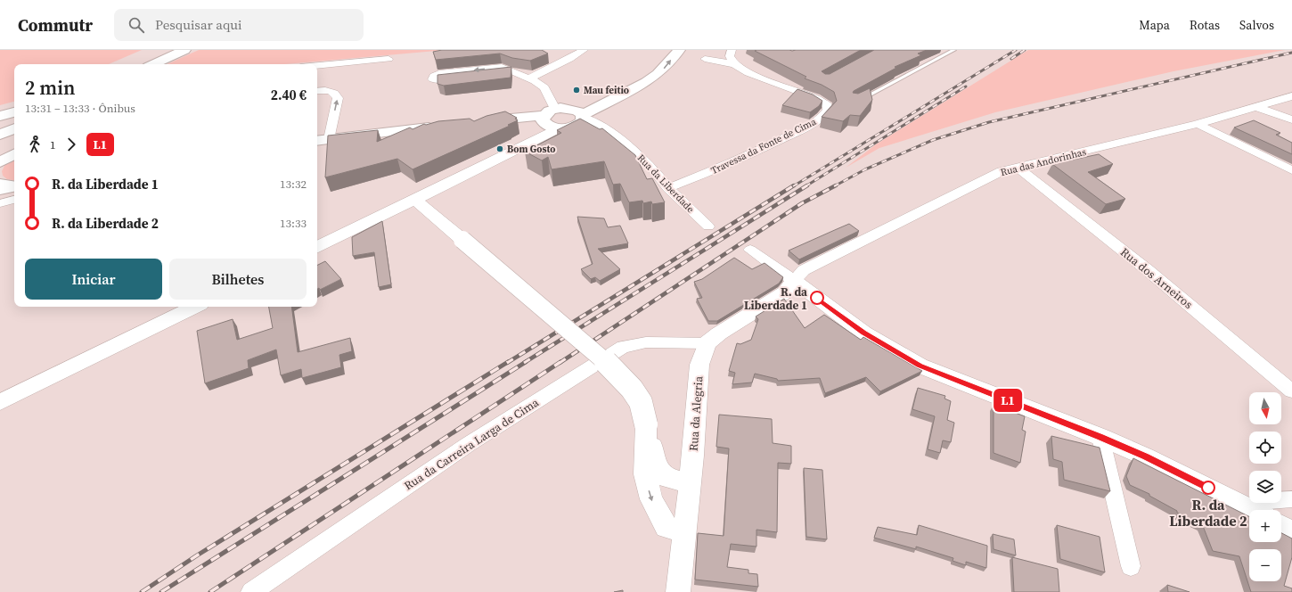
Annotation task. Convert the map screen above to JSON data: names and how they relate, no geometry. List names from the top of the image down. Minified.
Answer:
{"streets":{"street":["Travessa da Fonte de Cima","Rua das Andorinhas","Rua da Liberdade","Rua dos Arneiros","Rua da Alegria","Rua da Carreira Larga de Cima"]},"crossings":[["Travessa da Fonte de Cima","Rua da Liberdade"],["Rua das Andorinhas","Rua dos Arneiros"],["Rua da Alegria","Rua da Carreira Larga de Cima"]],"places":["Mau feitio","Bom Gosto","R. da Liberdade 1","R. da Liberdade 2"],"lines":["bus line L1"],"north":"bottom","page":{"header":"Commutr","search":"Pesquisar aqui","nav":["Mapa","Rotas","Salvos"],"on_map":"L1","heading":["2 min","13:31 – 13:33 · Ônibus","2.40 €"],"legs":["1","L1"],"list":[{"name":"R. da Liberdade 1","value":"13:32"},{"name":"R. da Liberdade 2","value":"13:33"}],"buttons":["Iniciar","Bilhetes"],"map_buttons":["+","−"]}}
